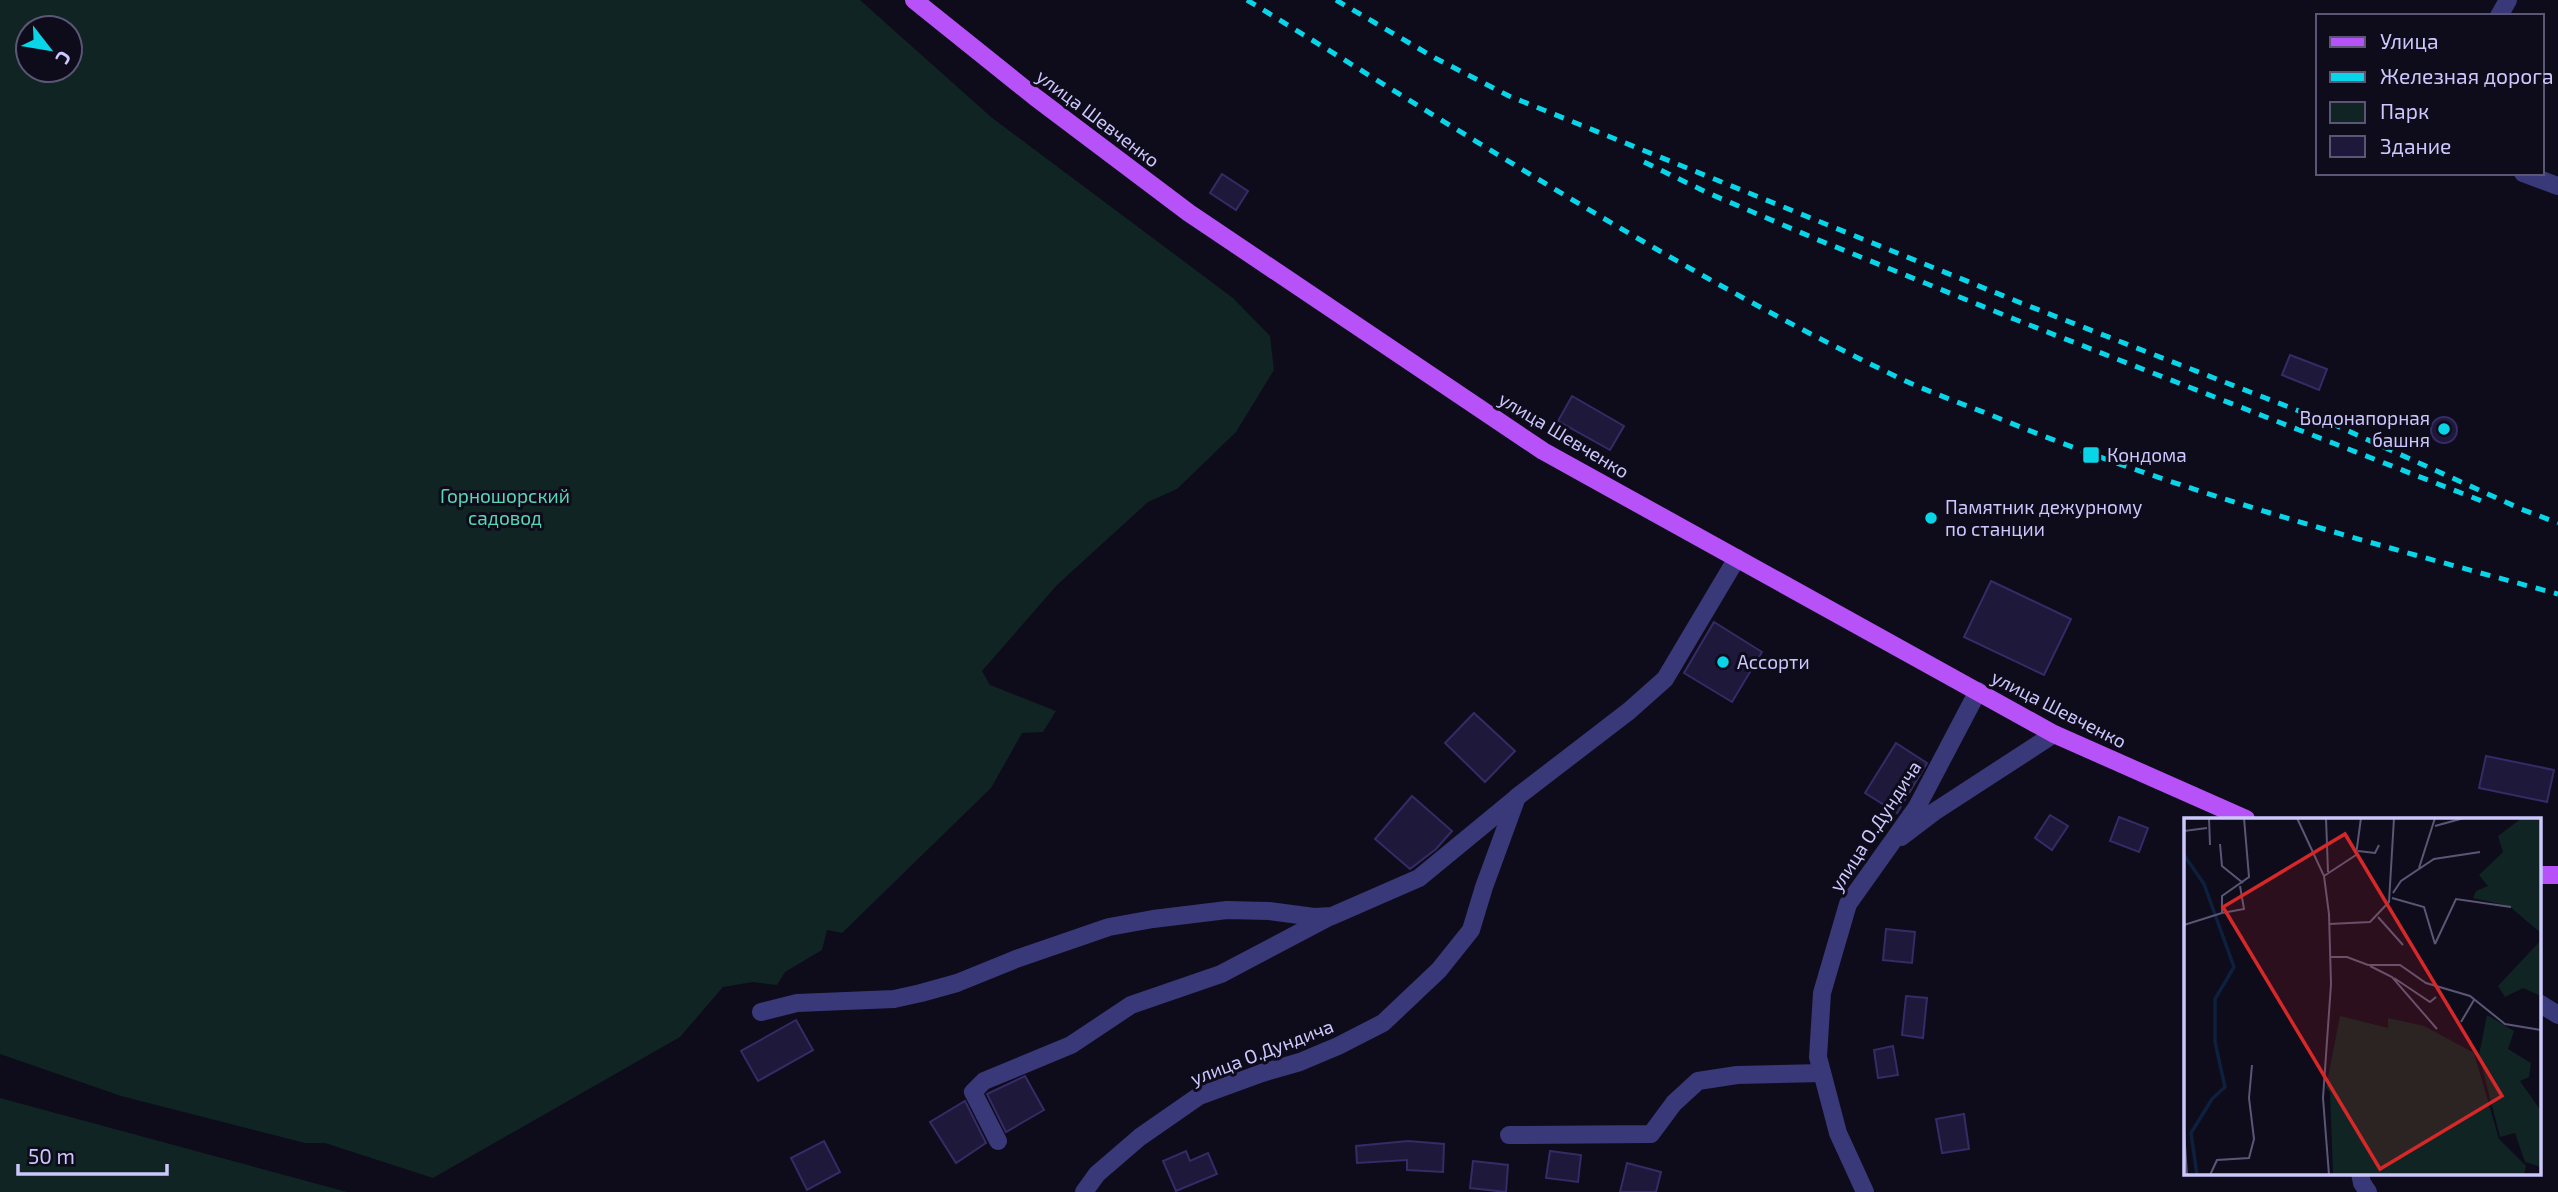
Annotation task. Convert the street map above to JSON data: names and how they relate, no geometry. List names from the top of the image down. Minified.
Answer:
{"streets":{"main road":["улица Шевченко"],"street":["улица О.Дундича"]},"crossings":[["улица Шевченко","улица О.Дундича"]],"parks":["Горношорский садовод"],"places":{"other":["Водонапорная башня","Памятник дежурному по станции","Ассорти"],"transit":["Кондома"]},"legend":["Улица","Железная дорога","Парк","Здание"],"scale_bar":"50 m","north":"bottom right"}
